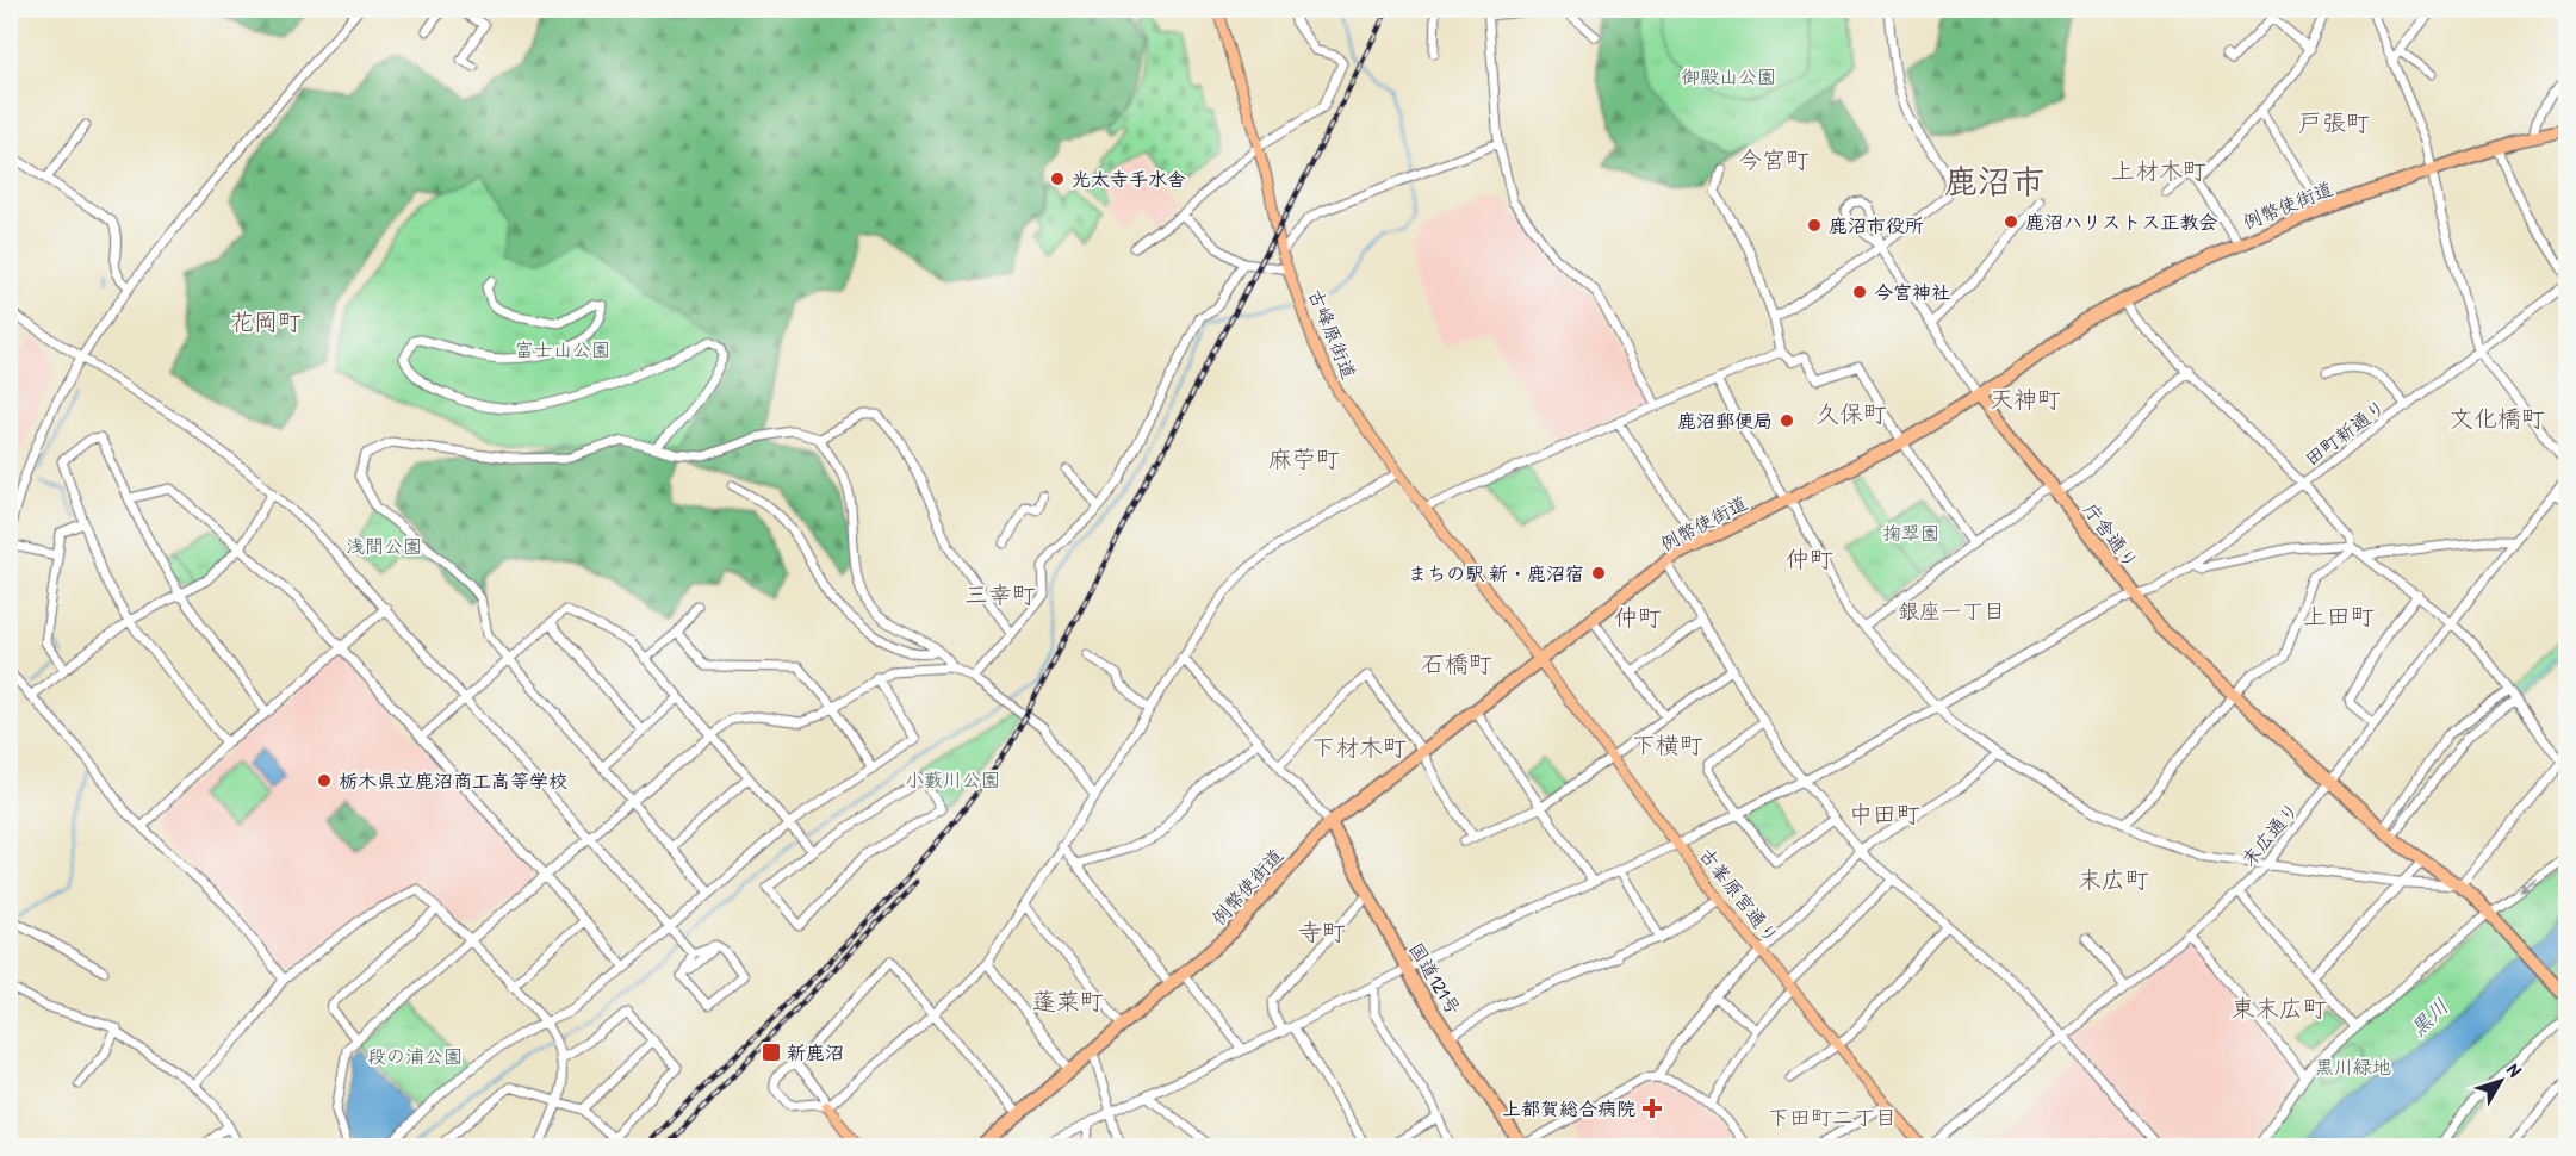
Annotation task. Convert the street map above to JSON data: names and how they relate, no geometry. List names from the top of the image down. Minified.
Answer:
{"streets":{"highway":["例幣使街道","庁舎通り","国道121号"],"main road":["古峰原街道","古峯原宮通り"],"street":["田町新通り","末広通り"]},"crossings":[["例幣使街道","古峰原街道"],["例幣使街道","庁舎通り"],["例幣使街道","古峯原宮通り"],["例幣使街道","国道121号"],["古峰原街道","古峯原宮通り"],["田町新通り","庁舎通り"],["田町新通り","古峯原宮通り"],["田町新通り","国道121号"],["庁舎通り","末広通り"]],"districts":["戸張町","今宮町","上材木町","鹿沼市","花岡町","天神町","久保町","文化橋町","麻苧町","仲町","三幸町","銀座一丁目","上田町","仲町","石橋町","下横町","下材木町","中田町","末広町","寺町","蓬莱町","東末広町","下田町二丁目"],"water":["黒川"],"parks":["御殿山公園","富士山公園","掬翠園","浅間公園","小藪川公園","段の浦公園","黒川緑地"],"places":{"other":["光太寺手水舎","鹿沼ハリストス正教会","鹿沼市役所","今宮神社","鹿沼郵便局","まちの駅 新・鹿沼宿","栃木県立鹿沼商工高等学校"],"transit":["新鹿沼"],"health":["上都賀総合病院"]},"north":"top right"}
